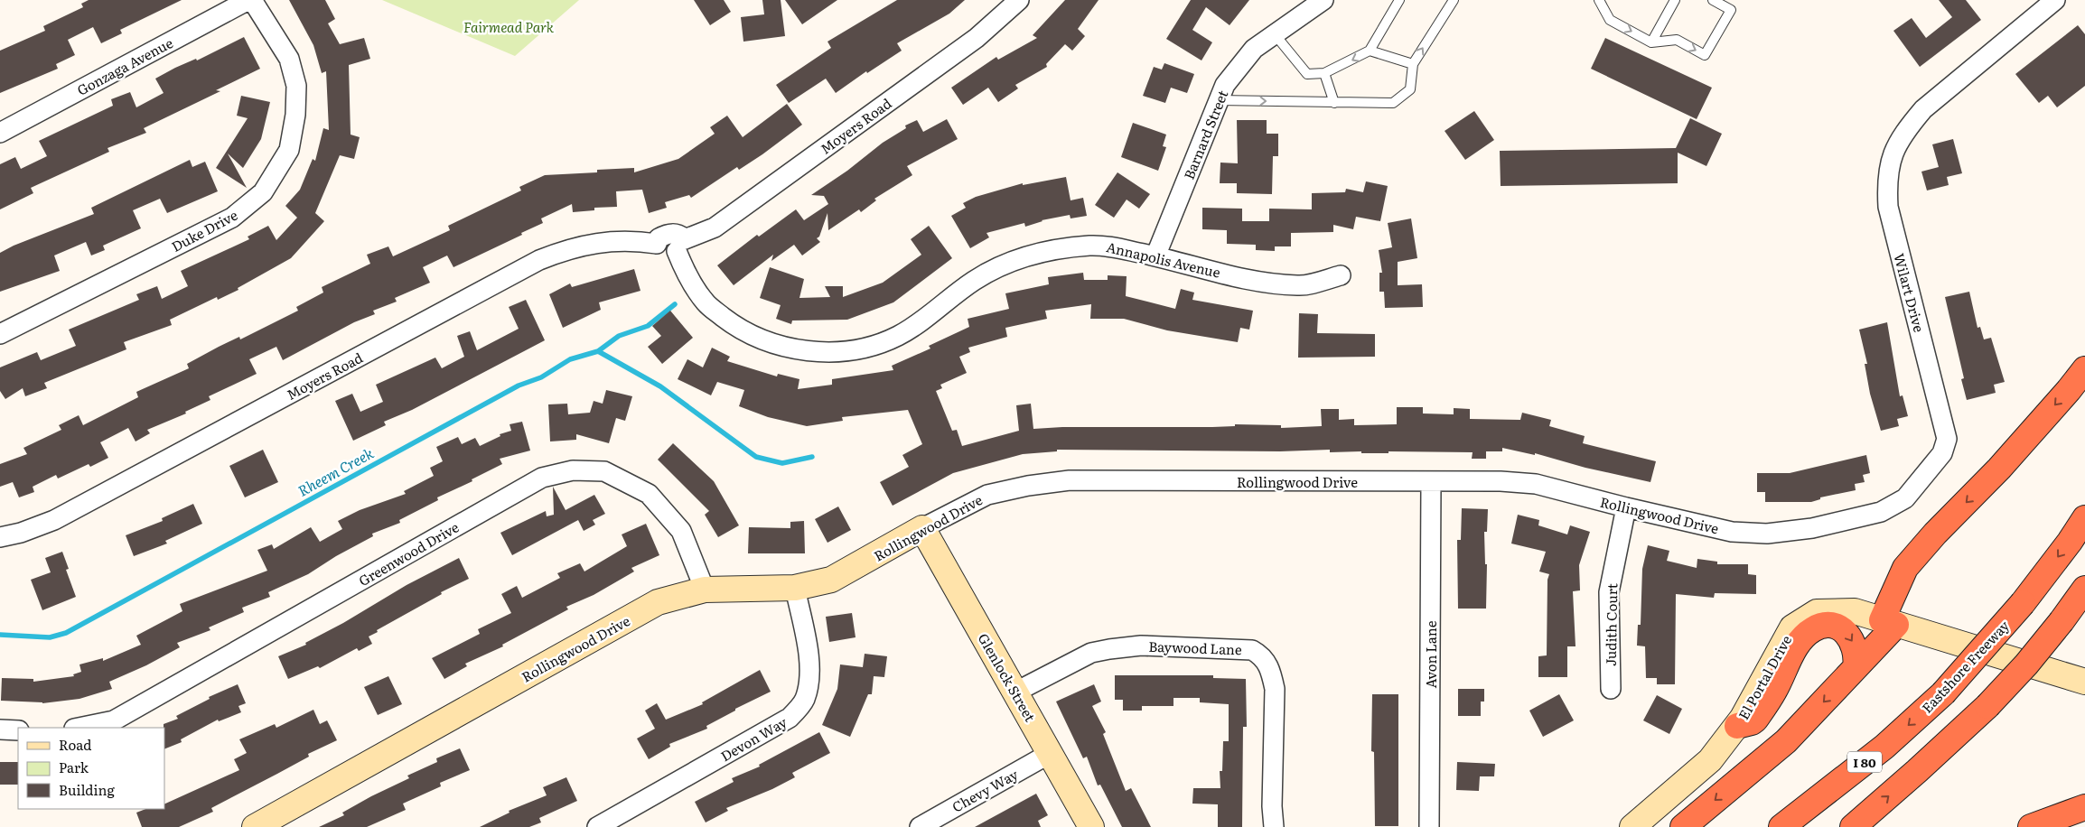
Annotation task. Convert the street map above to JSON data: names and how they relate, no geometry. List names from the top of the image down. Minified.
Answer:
{"streets":{"highway":["Eastshore Freeway","I 80"],"street":["Gonzaga Avenue","Moyers Road","Barnard Street","Duke Drive","Annapolis Avenue","Wilart Drive","Rollingwood Drive","Greenwood Drive","Judith Court","Baywood Lane","Avon Lane","Glenlock Street","El Portal Drive","Devon Way","Chevy Way"]},"crossings":[["Moyers Road","Annapolis Avenue"],["Barnard Street","Annapolis Avenue"],["Wilart Drive","Rollingwood Drive"],["Rollingwood Drive","Greenwood Drive"],["Rollingwood Drive","Judith Court"],["Rollingwood Drive","Avon Lane"],["Rollingwood Drive","Glenlock Street"],["Rollingwood Drive","Devon Way"],["Baywood Lane","Glenlock Street"],["Glenlock Street","Chevy Way"]],"water":["Rheem Creek"],"parks":["Fairmead Park"],"legend":["Road","Park","Building"]}
